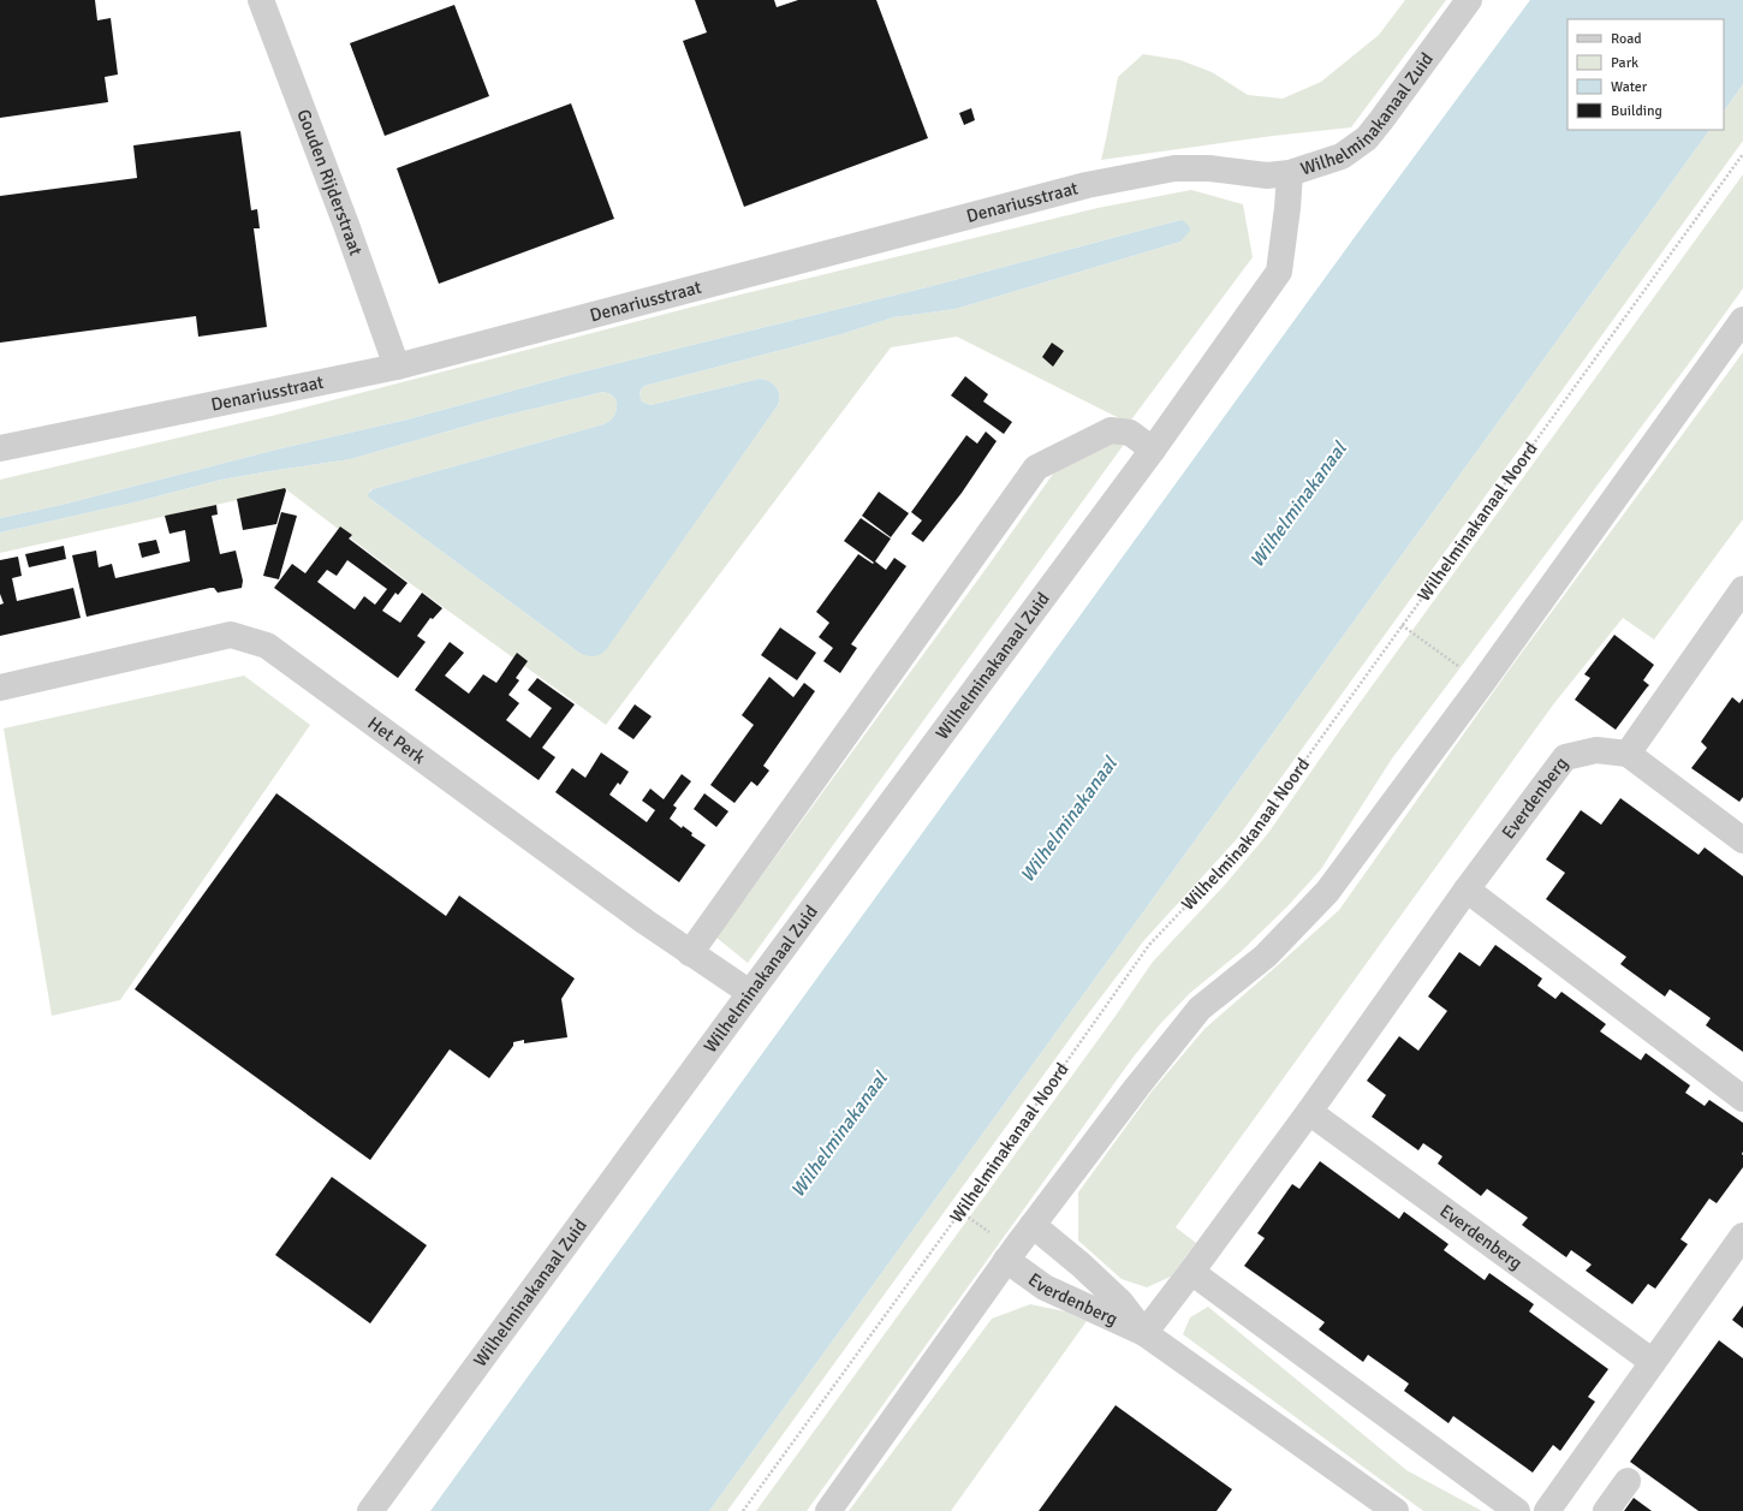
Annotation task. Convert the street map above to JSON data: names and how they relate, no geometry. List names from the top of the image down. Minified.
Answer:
{"streets":{"street":["Wilhelminakanaal Zuid","Gouden Rijderstraat","Denariusstraat","Het Perk","Everdenberg"],"path":["Wilhelminakanaal Noord"]},"crossings":[["Wilhelminakanaal Zuid","Denariusstraat"],["Wilhelminakanaal Zuid","Het Perk"],["Gouden Rijderstraat","Denariusstraat"]],"water":["Wilhelminakanaal"],"legend":["Road","Park","Water","Building"]}
